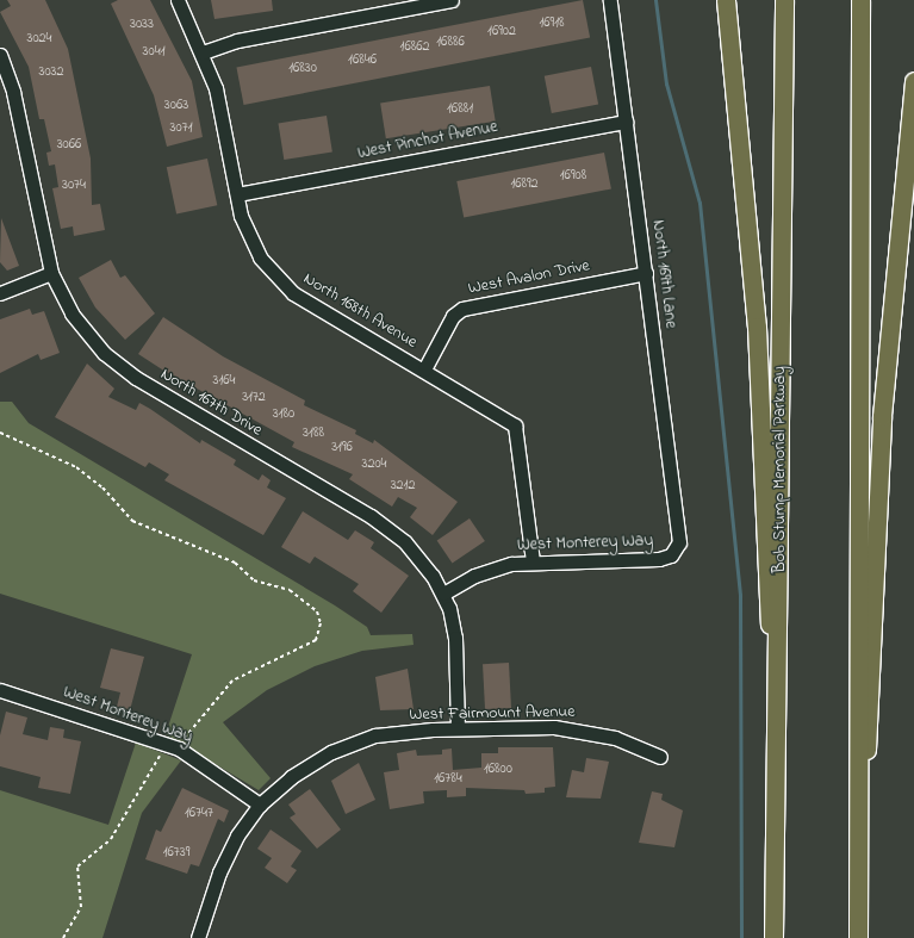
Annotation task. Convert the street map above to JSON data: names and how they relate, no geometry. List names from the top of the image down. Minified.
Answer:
{"streets":{"highway":["Bob Stump Memorial Parkway"],"street":["West Pinchot Avenue","North 169th Lane","West Avalon Drive","North 168th Avenue","North 167th Drive","West Monterey Way","West Fairmount Avenue"]},"crossings":[["West Pinchot Avenue","North 169th Lane"],["West Pinchot Avenue","North 168th Avenue"],["North 169th Lane","West Avalon Drive"],["North 169th Lane","West Monterey Way"],["West Avalon Drive","North 168th Avenue"],["North 168th Avenue","West Monterey Way"],["North 167th Drive","West Monterey Way"],["North 167th Drive","West Fairmount Avenue"],["West Monterey Way","West Fairmount Avenue"]],"house_numbers":["16918","3033","16902","3024","16886","16862","3041","16846","16830","3032","3063","16881","3071","3066","16908","16892","3074","3164","3172","3180","3188","3196","3204","3212","16800","16784","16747","16739"]}
